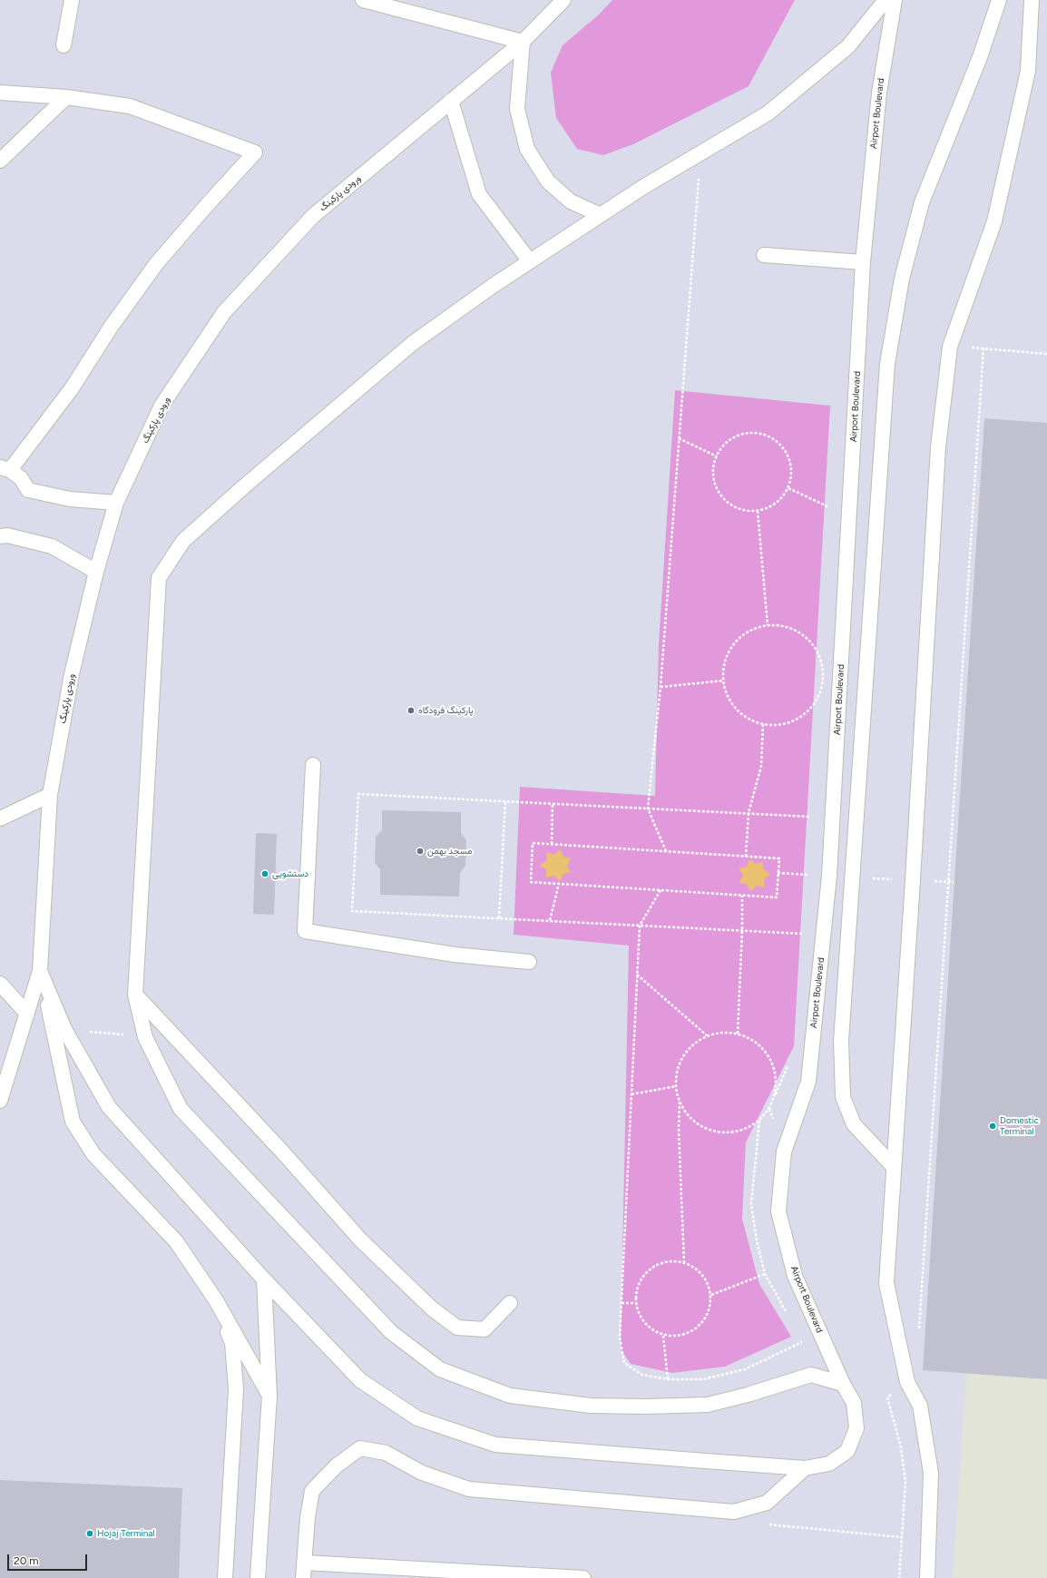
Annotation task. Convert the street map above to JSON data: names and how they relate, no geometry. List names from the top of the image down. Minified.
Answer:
{"streets":{"lane":["Airport Boulevard","ورودی پارکینگ"]},"crossings":[["Airport Boulevard","ورودی پارکینگ"]],"places":["پارکینگ فرودگاه","مسجد بهمن","دستشویی","Domestic Terminal","Hojaj Terminal"],"scale_bar":"20 m"}
